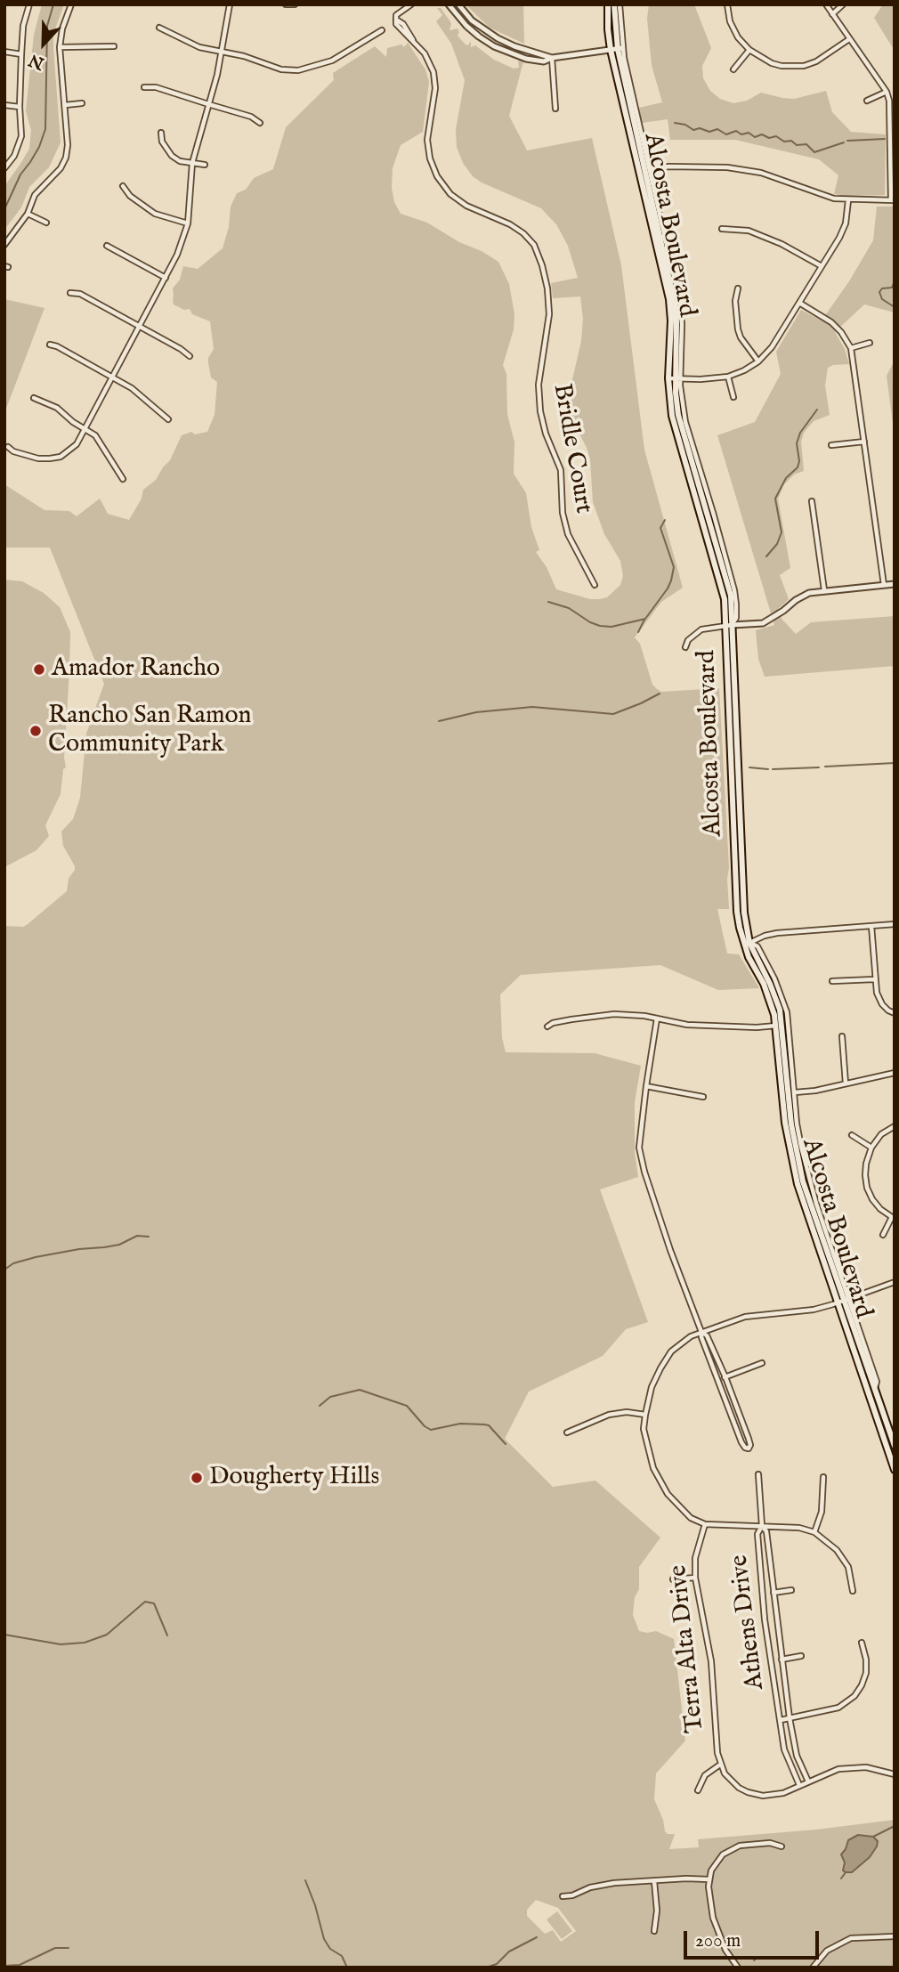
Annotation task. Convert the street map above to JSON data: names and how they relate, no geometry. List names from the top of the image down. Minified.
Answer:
{"streets":{"main road":["Alcosta Boulevard"],"street":["Bridle Court","Athens Drive","Terra Alta Drive"]},"crossings":[["Athens Drive","Terra Alta Drive"]],"places":["Amador Rancho","Rancho San Ramon Community Park","Dougherty Hills"],"scale_bar":"200 m","north":"bottom"}
